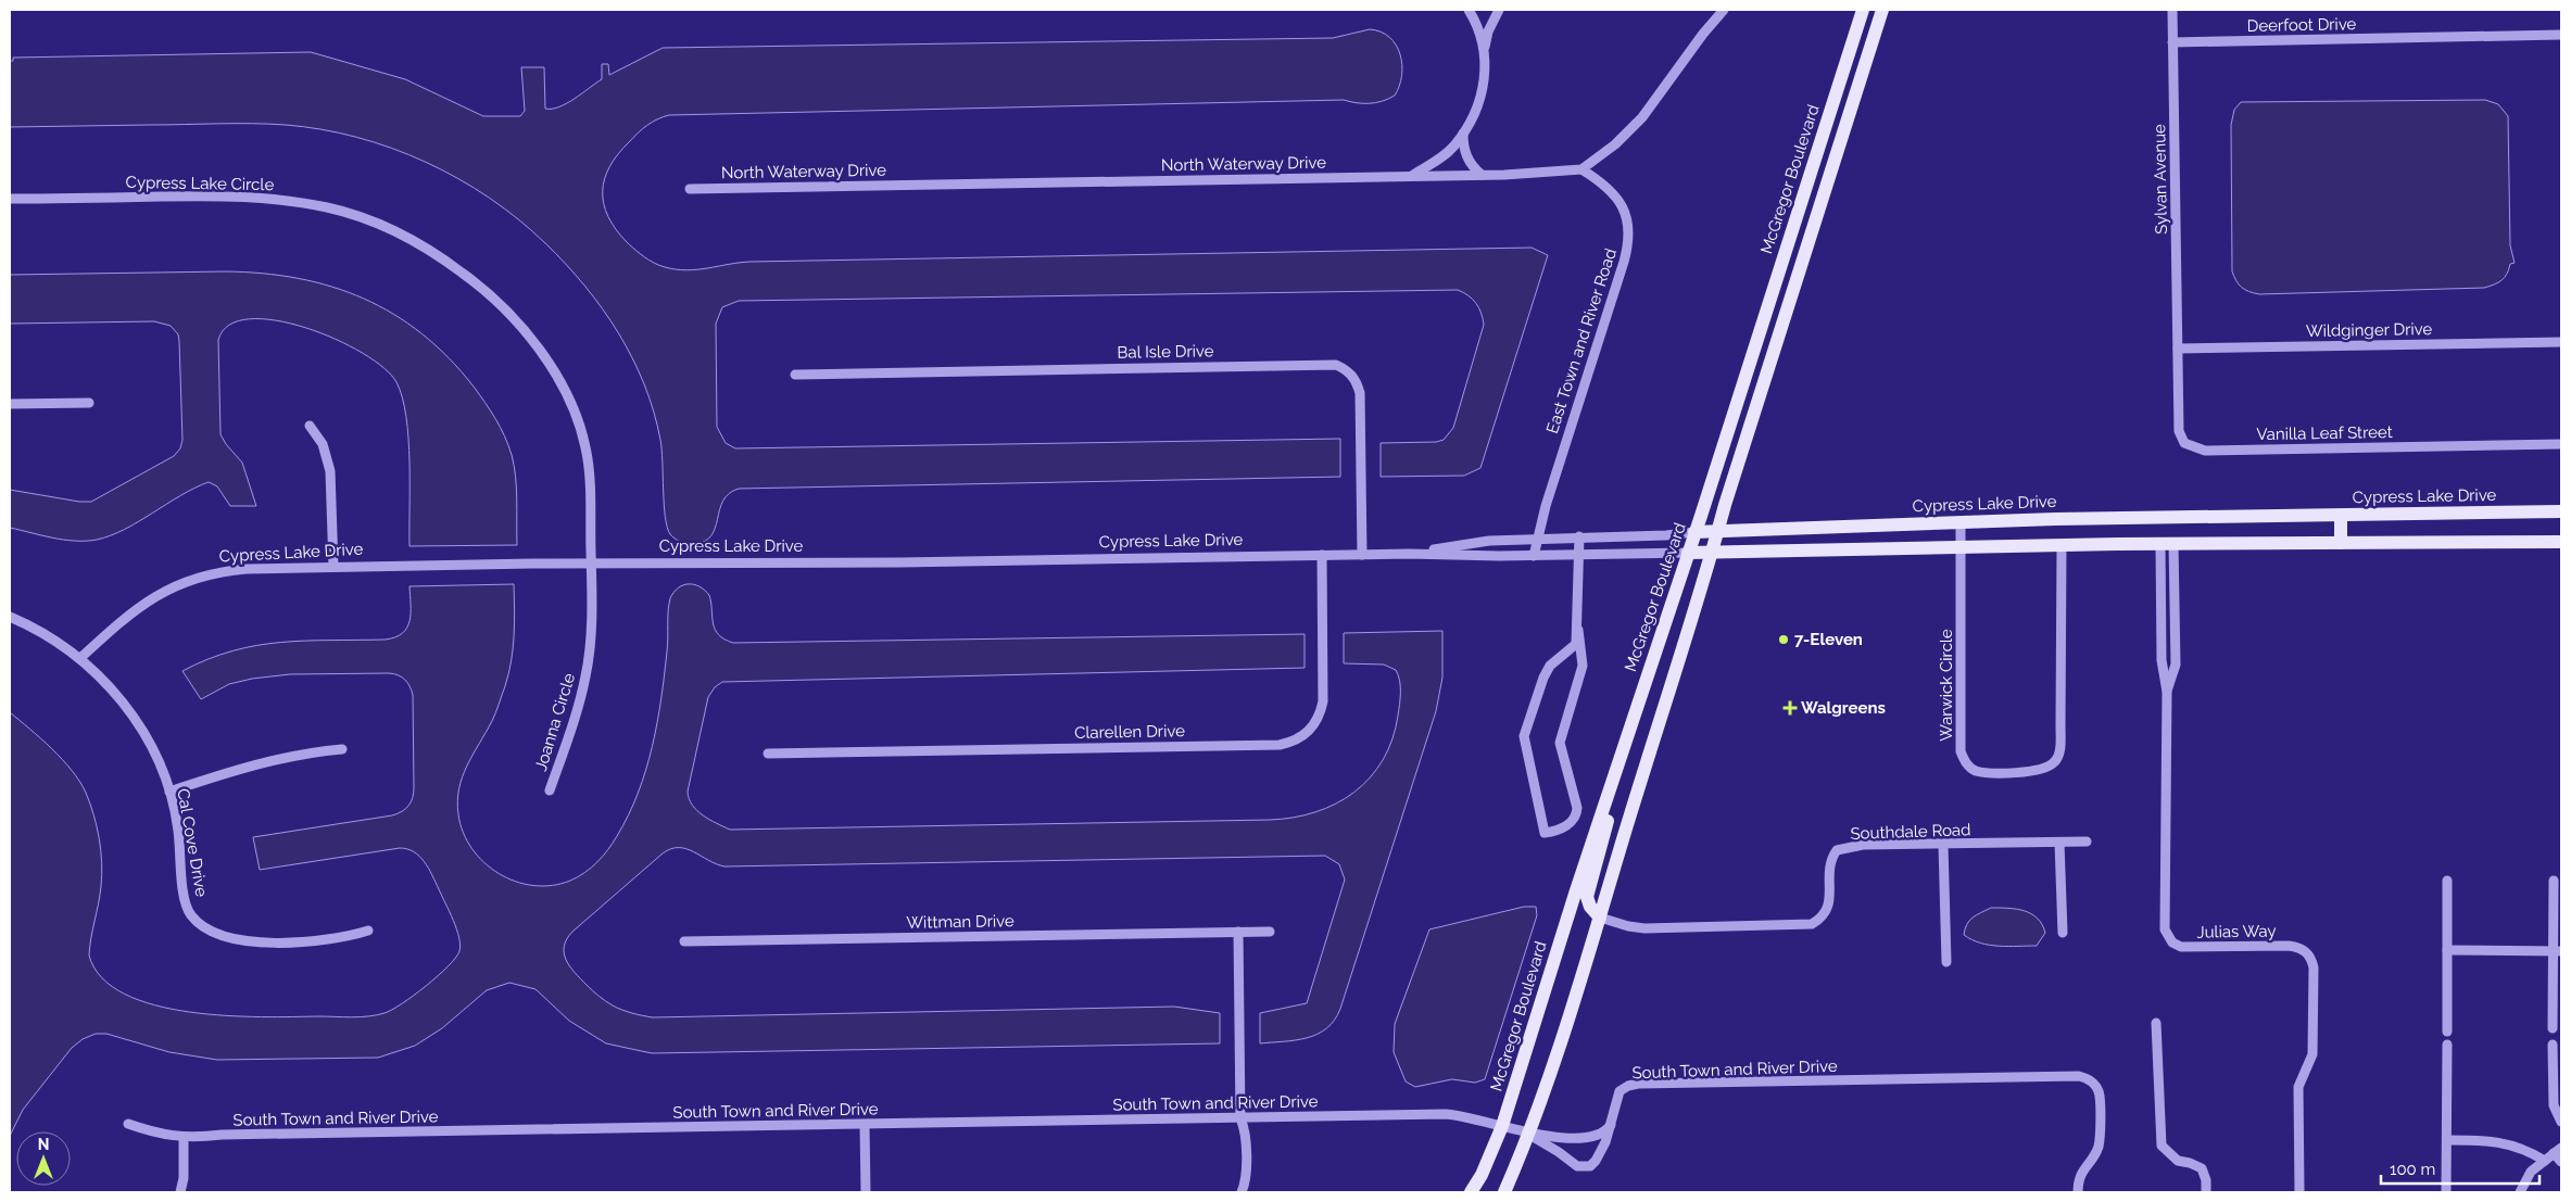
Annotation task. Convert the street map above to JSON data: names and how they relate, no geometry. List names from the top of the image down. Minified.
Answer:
{"streets":{"main road":["McGregor Boulevard","Cypress Lake Drive"],"street":["Deerfoot Drive","North Waterway Drive","Sylvan Avenue","Cypress Lake Circle","Wildginger Drive","East Town and River Road","Bal Isle Drive","Vanilla Leaf Street","Warwick Circle","Joanna Circle","Clarellen Drive","Southdale Road","Cal Cove Drive","Wittman Drive","Julias Way","South Town and River Drive"]},"crossings":[["Deerfoot Drive","Sylvan Avenue"],["North Waterway Drive","East Town and River Road"],["McGregor Boulevard","Cypress Lake Drive"],["McGregor Boulevard","South Town and River Drive"],["Sylvan Avenue","Wildginger Drive"],["Sylvan Avenue","Vanilla Leaf Street"],["Cypress Lake Circle","Cypress Lake Drive"],["Cypress Lake Circle","Joanna Circle"],["Wildginger Drive","Vanilla Leaf Street"],["East Town and River Road","Cypress Lake Drive"],["Bal Isle Drive","Cypress Lake Drive"],["Cypress Lake Drive","Warwick Circle"],["Cypress Lake Drive","Joanna Circle"],["Cypress Lake Drive","Clarellen Drive"],["Cypress Lake Drive","Cal Cove Drive"],["Cypress Lake Drive","Julias Way"]],"places":{"other":["7-Eleven"],"health":["Walgreens"]},"scale_bar":"100 m","north":"top"}
